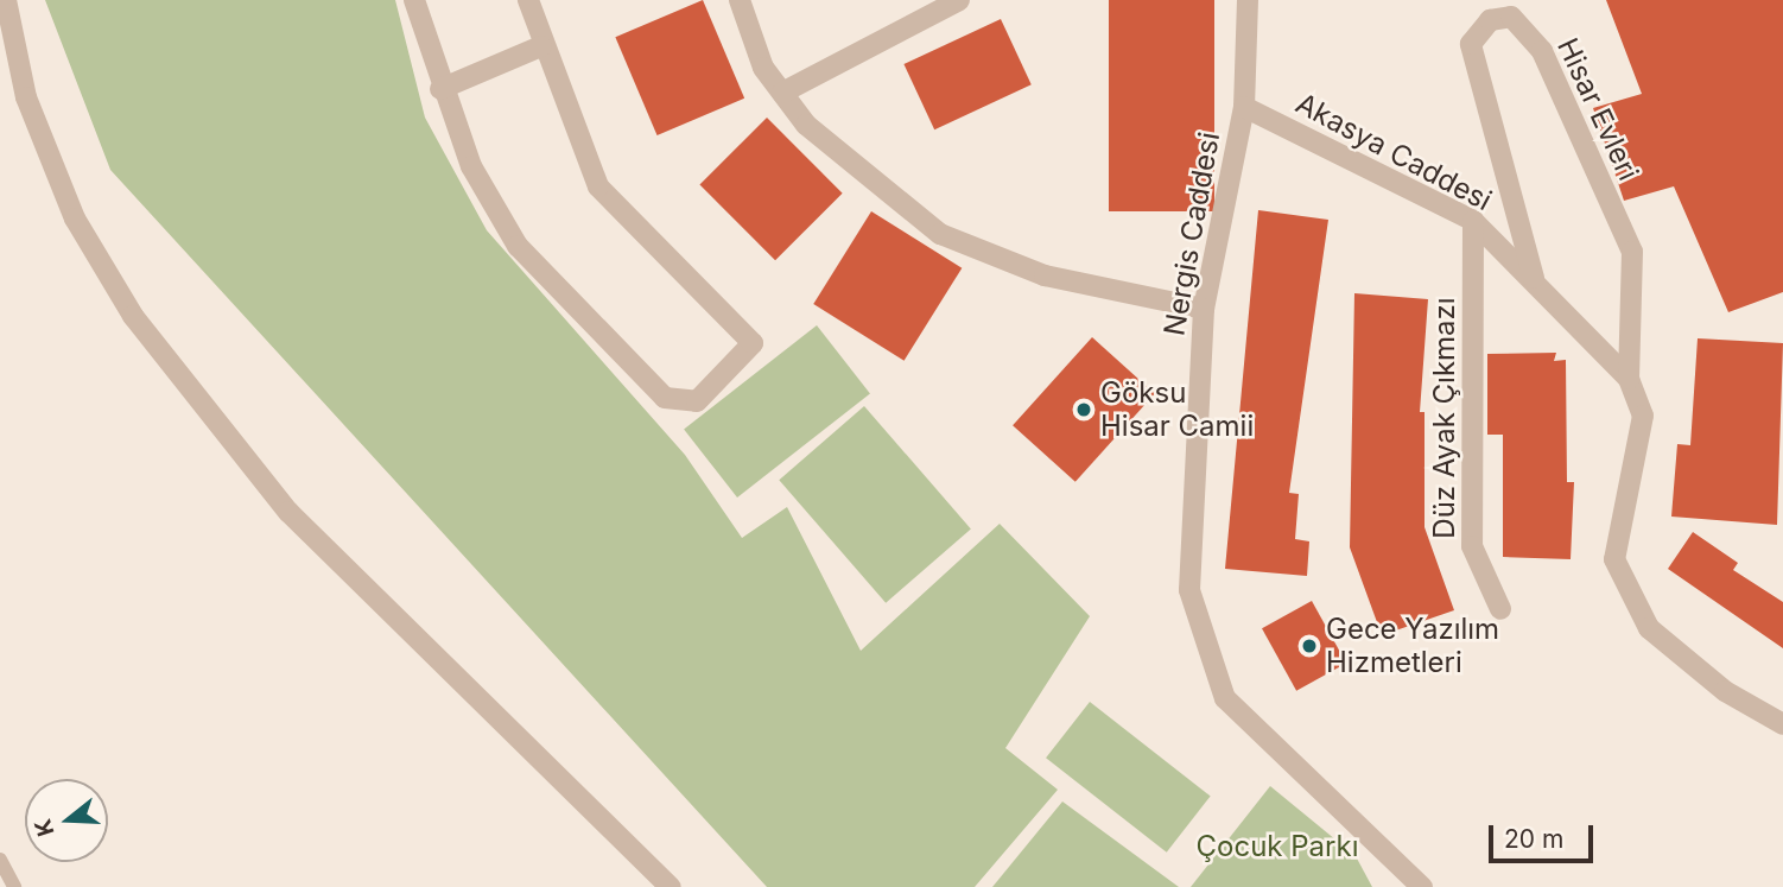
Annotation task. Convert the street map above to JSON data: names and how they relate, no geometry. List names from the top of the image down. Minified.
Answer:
{"streets":{"street":["Hisar Evleri","Akasya Caddesi","Nergis Caddesi","Düz Ayak Çıkmazı"]},"crossings":[["Hisar Evleri","Akasya Caddesi"],["Akasya Caddesi","Nergis Caddesi"],["Akasya Caddesi","Düz Ayak Çıkmazı"]],"parks":["Çocuk Parkı"],"places":["Göksu Hisar Camii","Gece Yazılım Hizmetleri"],"scale_bar":"20 m","north":"left"}
